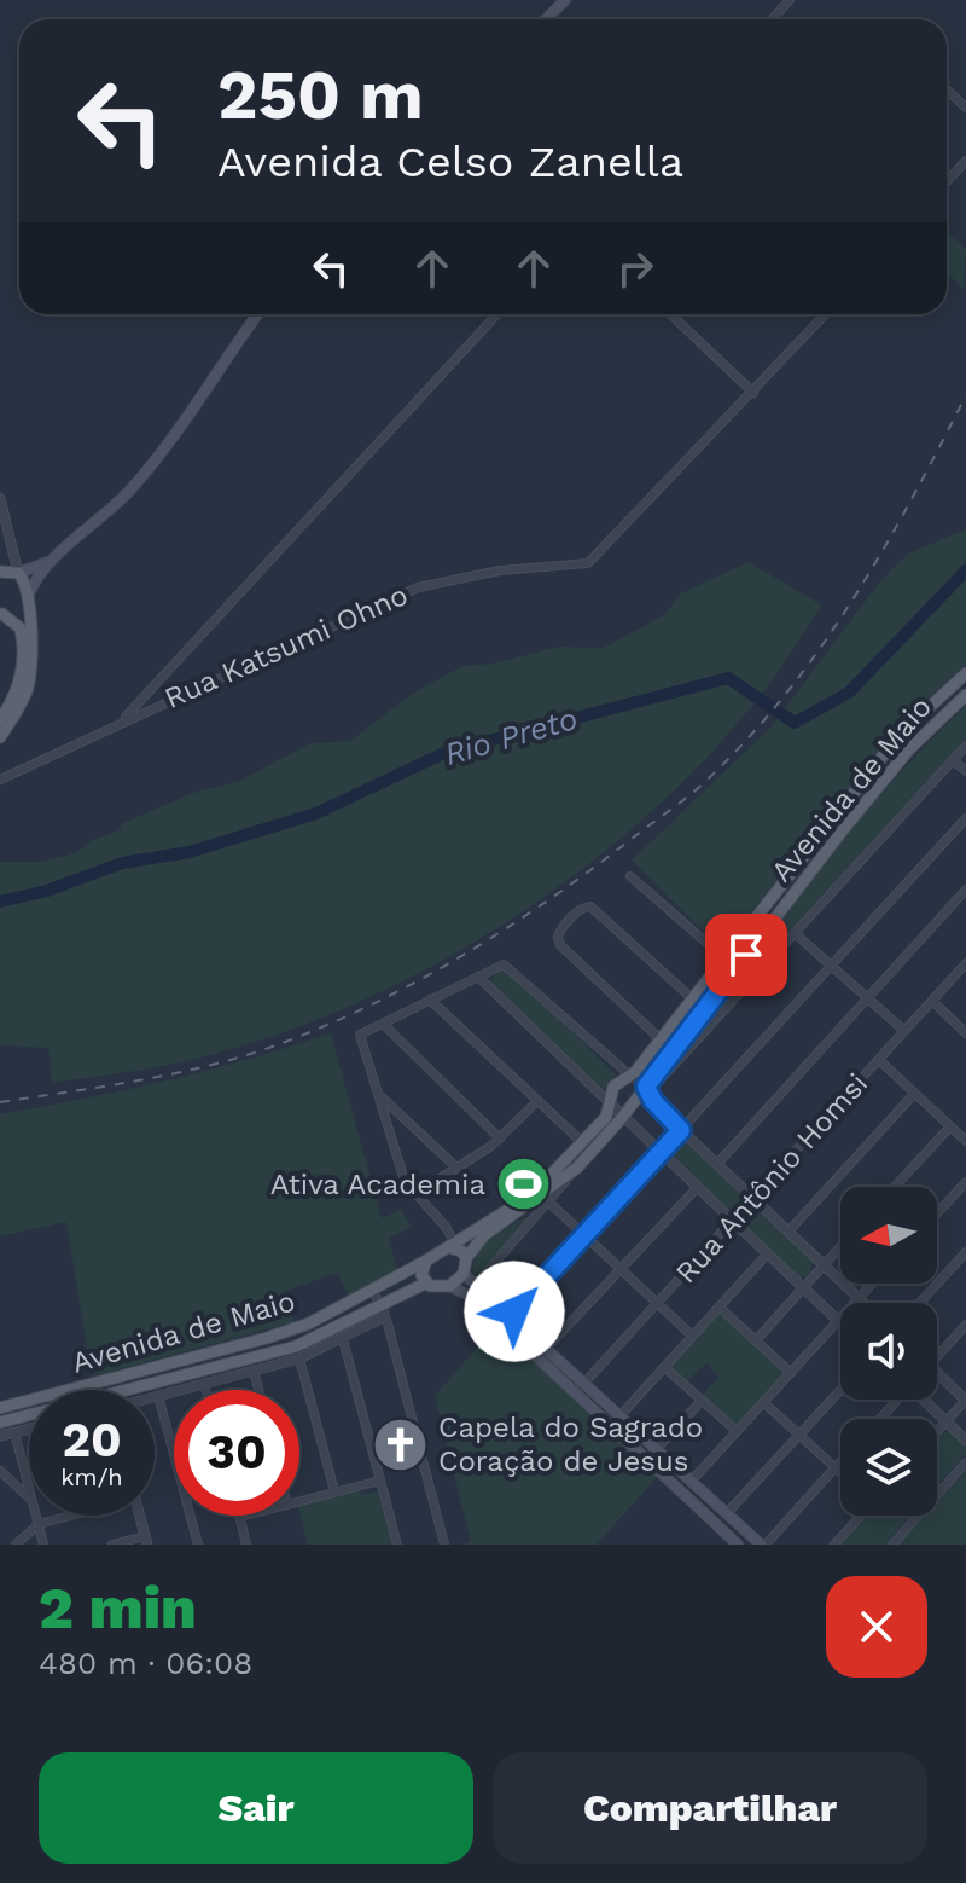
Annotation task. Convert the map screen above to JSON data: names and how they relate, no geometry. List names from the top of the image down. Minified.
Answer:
{"streets":{"main road":["Avenida de Maio"],"street":["Rua Katsumi Ohno","Rua Antônio Homsi"]},"water":["Rio Preto"],"places":{"sports":["Ativa Academia"],"church":["Capela do Sagrado Coração de Jesus"]},"north":"left","page":{"turn":["250 m","Avenida Celso Zanella"],"speed":"20 km/h","limit":"30","heading":["2 min","480 m · 06:08"],"buttons":["Sair","Compartilhar"]}}
